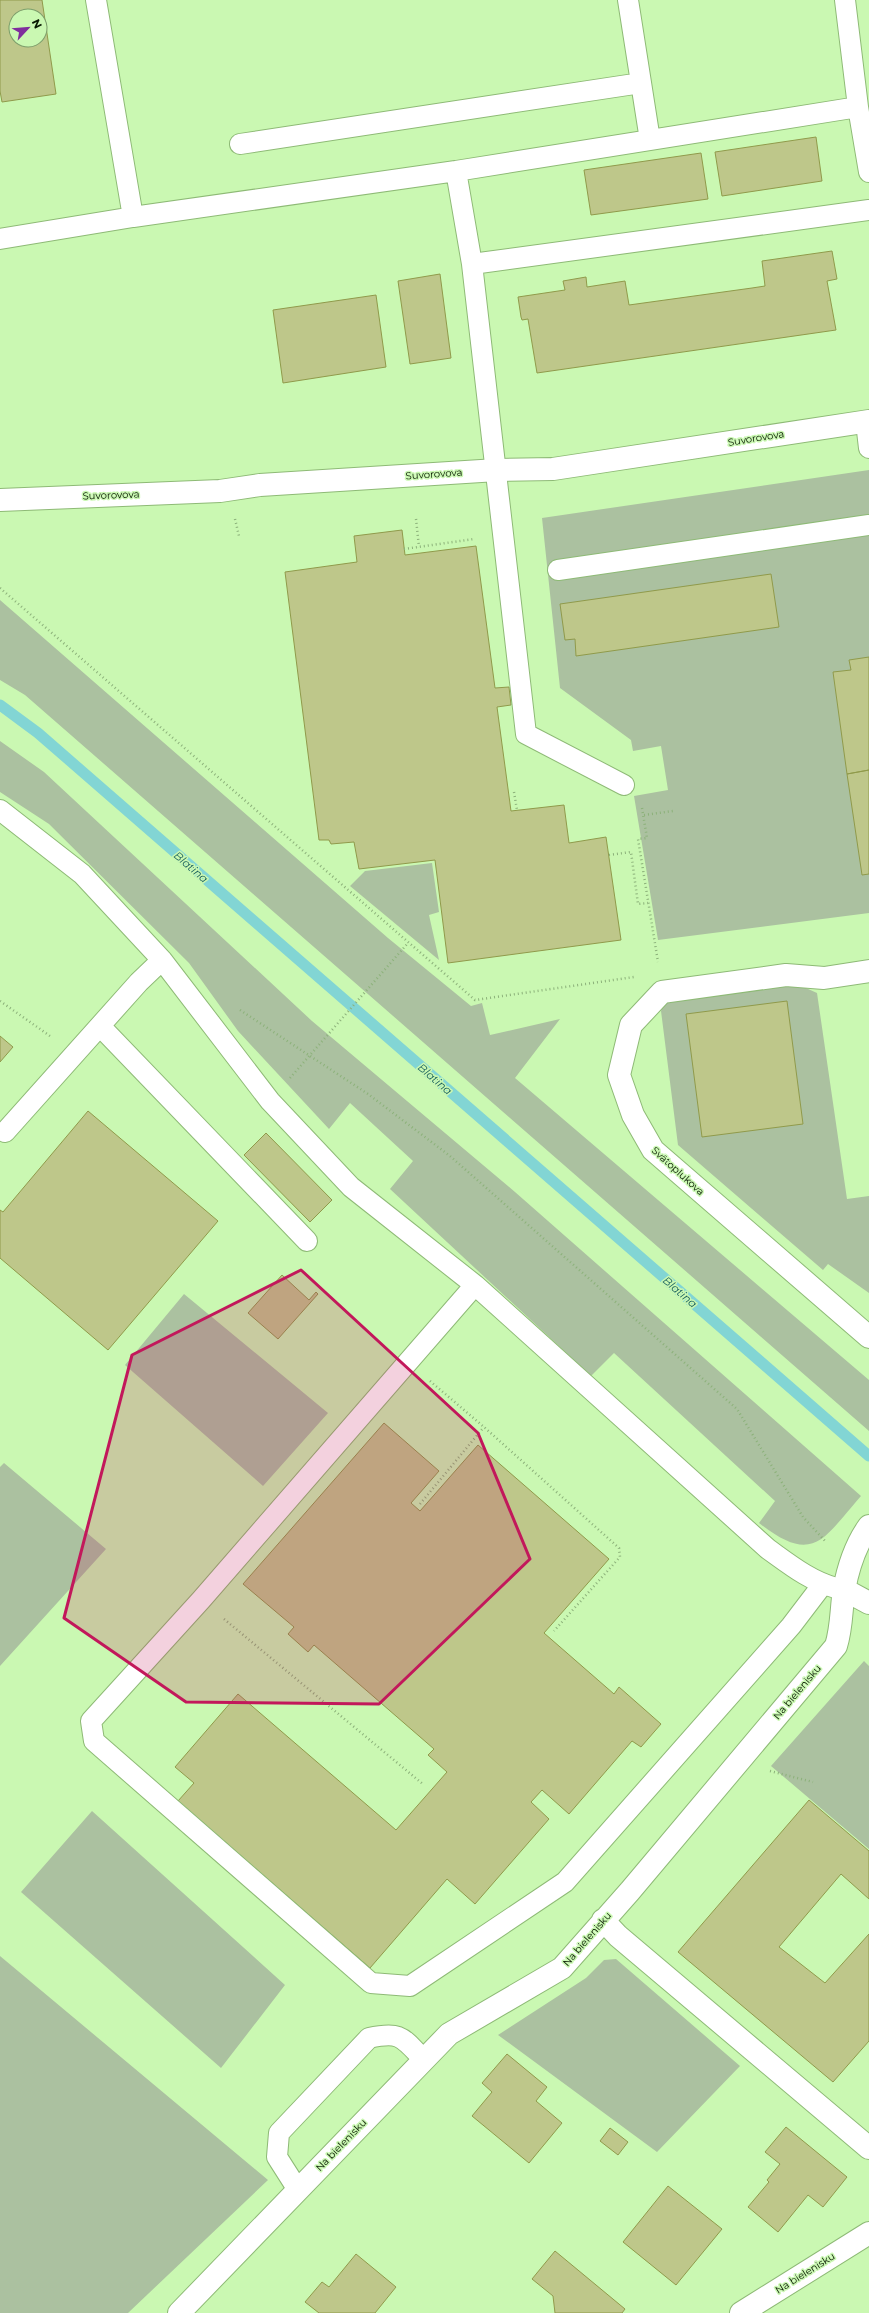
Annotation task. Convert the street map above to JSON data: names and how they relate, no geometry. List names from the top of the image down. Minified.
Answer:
{"streets":{"street":["Suvorovova","Svätoplukova","Na bielenisku"]},"water":["Blatina"],"north":"top right"}
